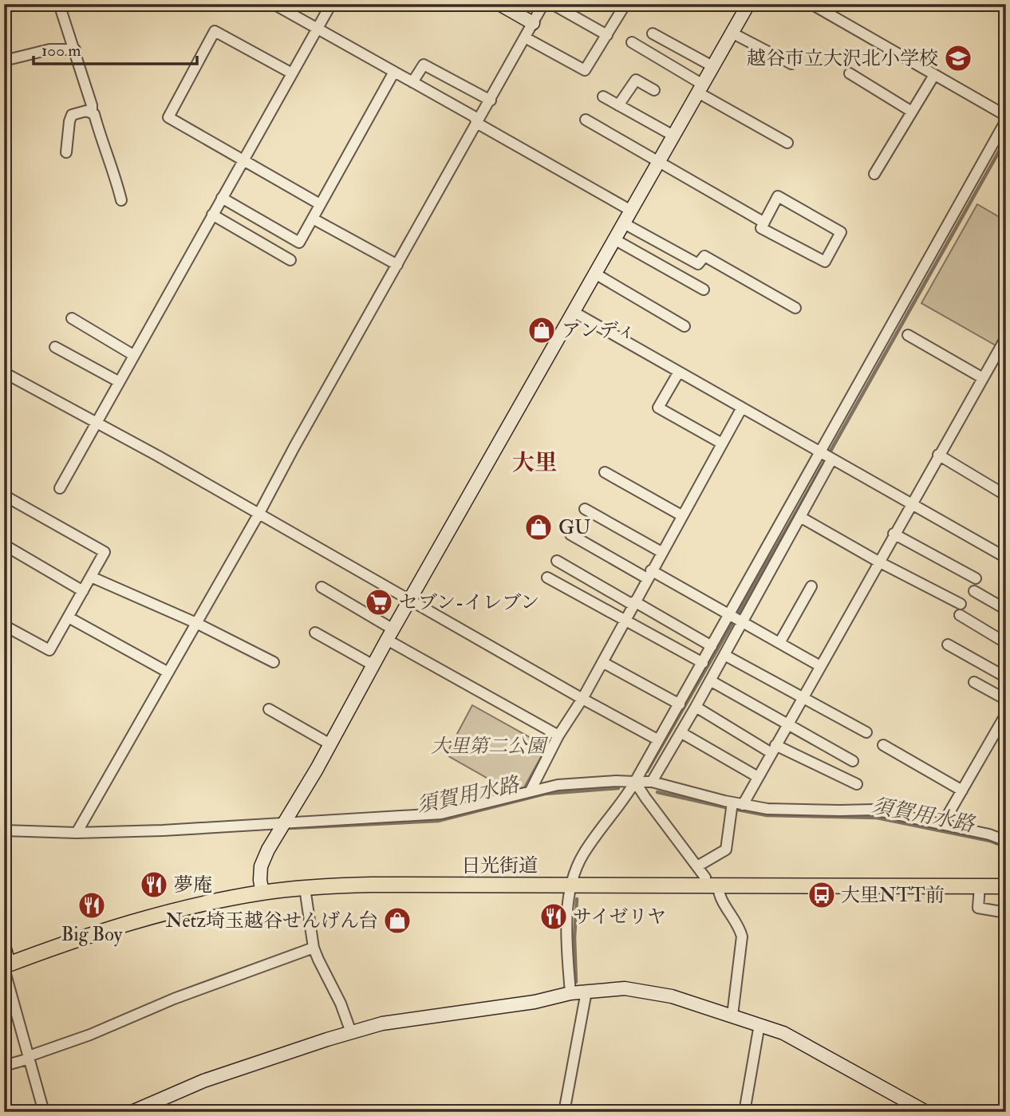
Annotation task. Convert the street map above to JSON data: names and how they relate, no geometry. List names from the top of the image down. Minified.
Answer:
{"streets":{"main road":["日光街道"]},"districts":["大里"],"water":["須賀用水路"],"parks":["大里第二公園"],"places":{"school or university":["越谷市立大沢北小学校"],"shop":["アンディ","GU","Netz埼玉越谷せんげん台"],"supermarket":["セブン-イレブン"],"restaurant":["夢庵","Big Boy","サイゼリヤ"],"bus stop":["大里NTT前"]},"scale_bar":"100 m"}
